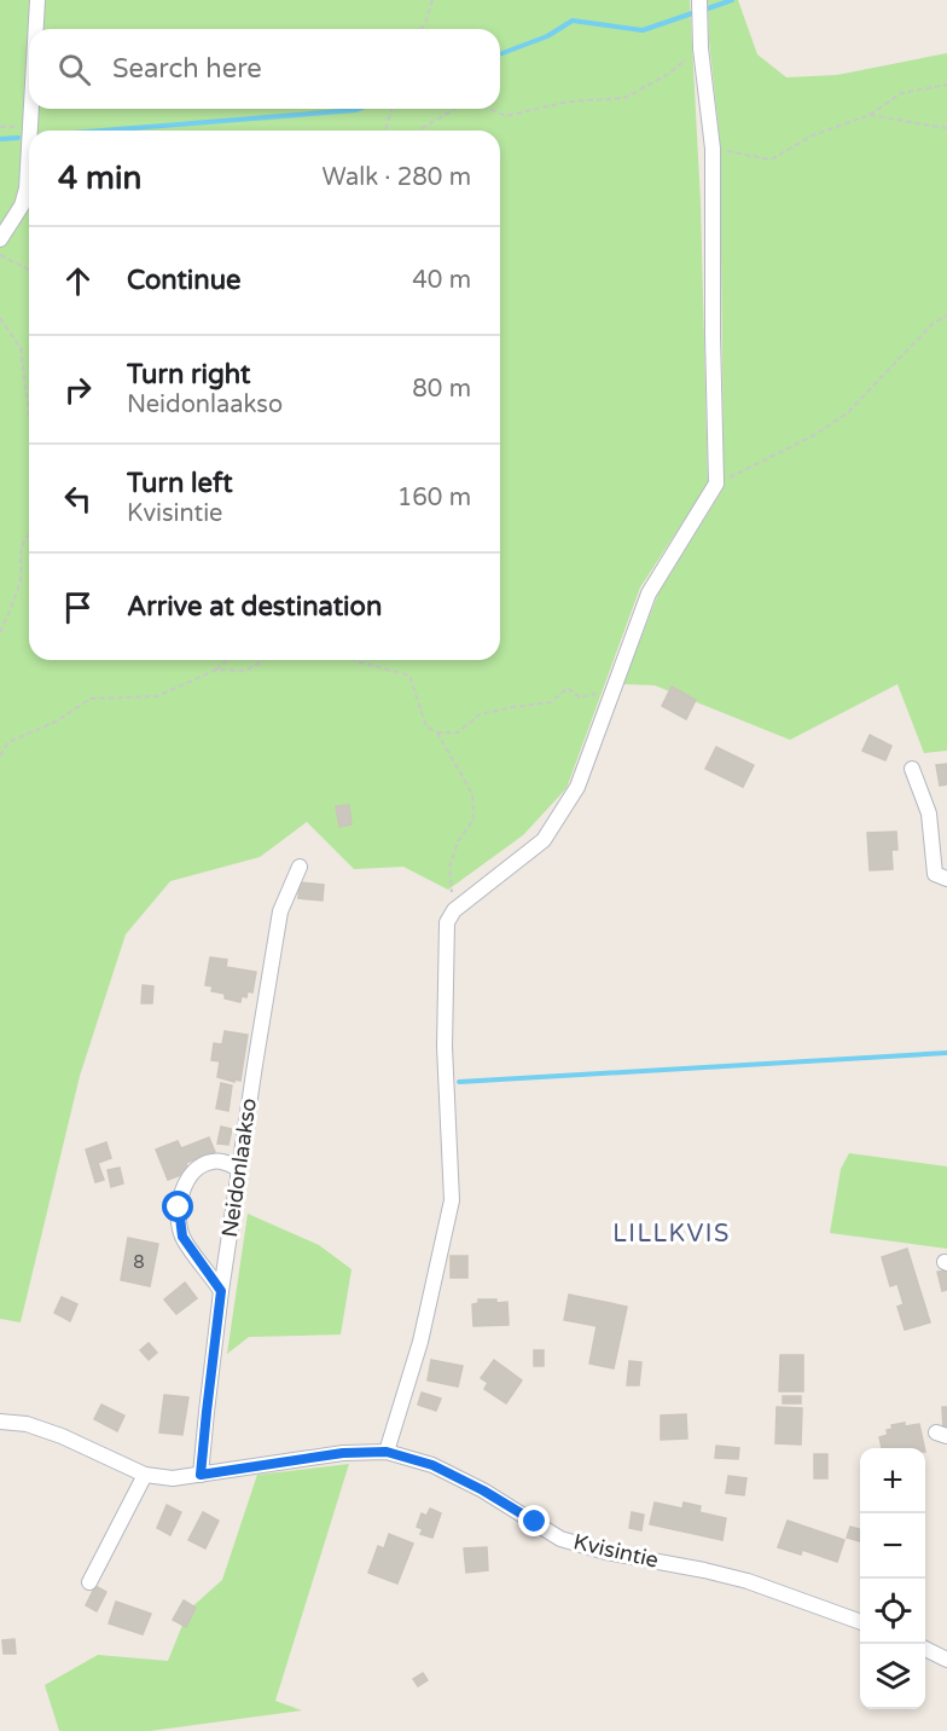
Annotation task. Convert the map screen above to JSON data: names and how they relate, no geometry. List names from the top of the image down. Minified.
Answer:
{"streets":{"street":["Neidonlaakso","Kvisintie"]},"crossings":[["Neidonlaakso","Kvisintie"]],"districts":["LILLKVIS"],"house_numbers":["8"],"page":{"search":"Search here","heading":["4 min","Walk · 280 m"],"list":[["Continue","40 m"],["Turn right","Neidonlaakso","80 m"],["Turn left","Kvisintie","160 m"],"Arrive at destination"],"map_buttons":["+","−"]}}
